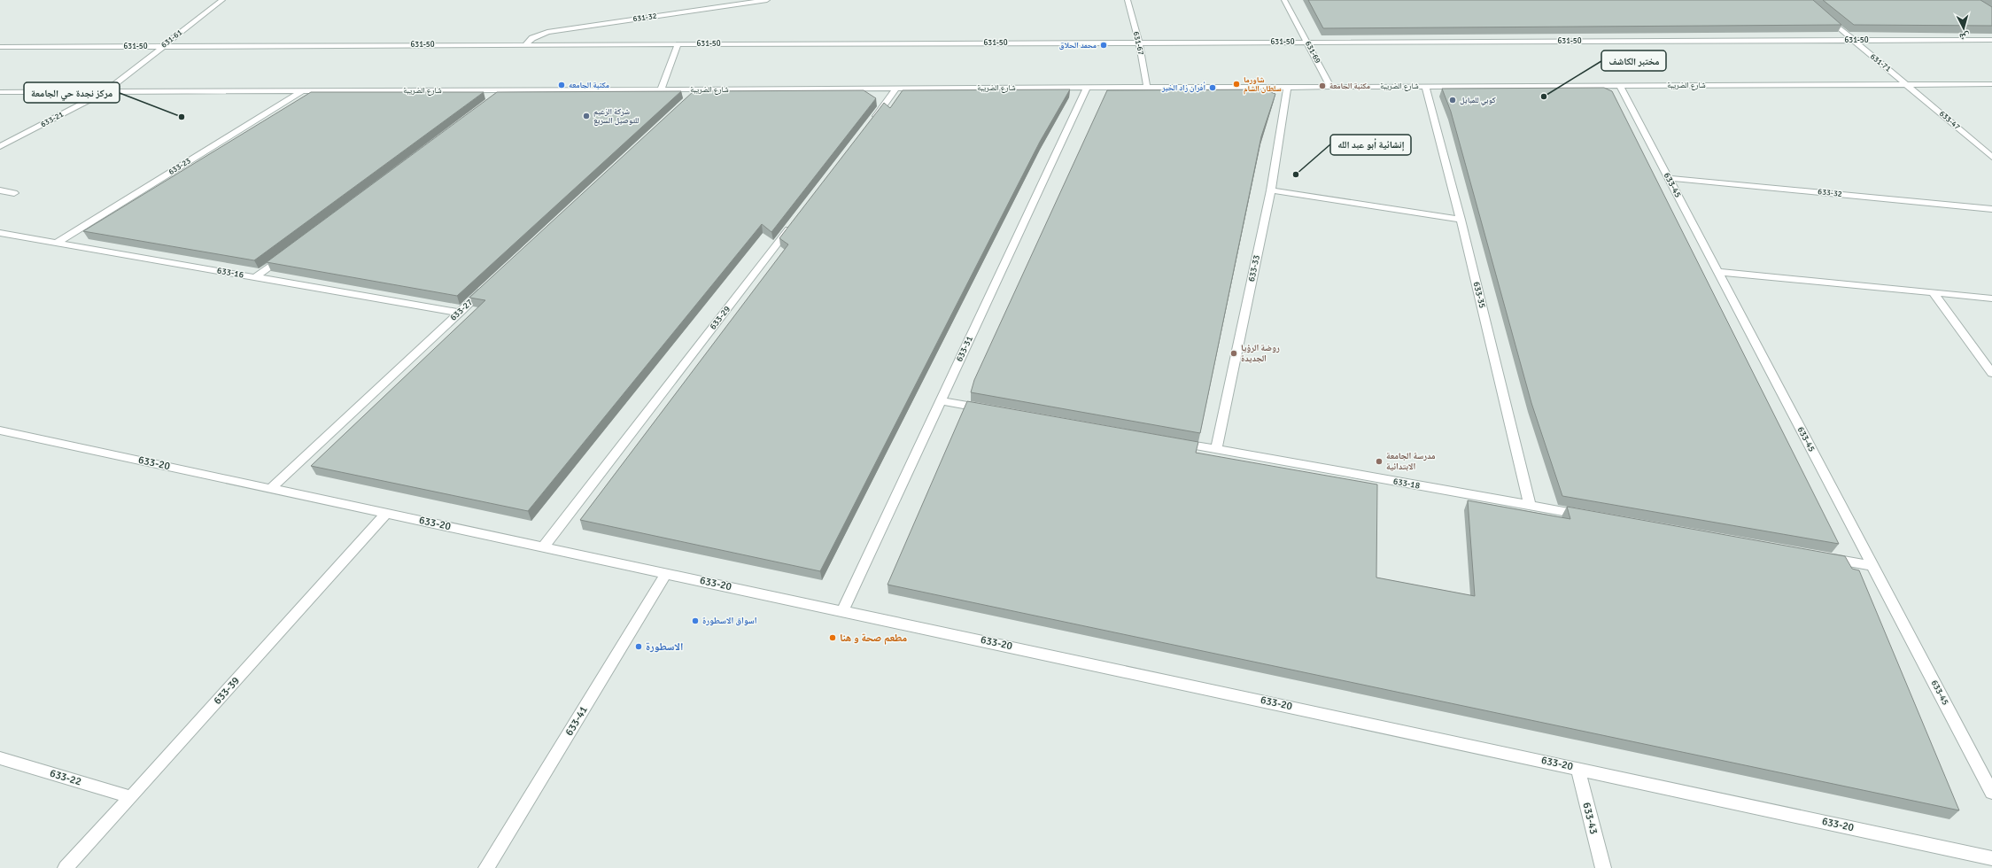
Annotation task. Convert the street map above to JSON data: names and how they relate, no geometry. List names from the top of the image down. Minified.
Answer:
{"streets":{"street":["631-32","631-61","631-50","631-67","631-69","631-71","شارع الضريبة","633-21","633-47","633-23","633-45","633-32","633-33","633-16","633-35","633-27","633-29","633-31","633-20","633-18","633-39","633-41","633-22","633-43"]},"crossings":[["631-32","631-50"],["631-61","631-50"],["631-61","شارع الضريبة"],["631-61","633-21"],["631-50","631-67"],["631-50","631-69"],["631-50","631-71"],["631-67","شارع الضريبة"],["631-69","شارع الضريبة"],["631-71","شارع الضريبة"],["631-71","633-47"],["شارع الضريبة","633-21"],["شارع الضريبة","633-47"],["شارع الضريبة","633-23"],["شارع الضريبة","633-45"],["شارع الضريبة","633-33"],["شارع الضريبة","633-35"],["شارع الضريبة","633-31"],["633-23","633-16"],["633-45","633-32"],["633-33","633-18"],["633-16","633-27"],["633-35","633-18"],["633-27","633-20"],["633-29","633-20"],["633-31","633-20"],["633-20","633-39"],["633-20","633-41"],["633-20","633-43"],["633-39","633-22"]],"places":["محمد الحلاق","شاورما سلطان الشام","مكتبة الجامعه","مكتبة الجامعة","أفران زاد الخير","مختبر الكاشف","كوبي للمبايل","شركة الزعيم للتوصيل السريع","مركز نجدة حي الجامعة","إنشائية أبو عبد الله","روضة الرؤيا الجديدة","مدرسة الجامعة الابتدائية","اسواق الاسطورة","مطعم صحة و هنا","الاسطورة"],"north":"bottom"}
